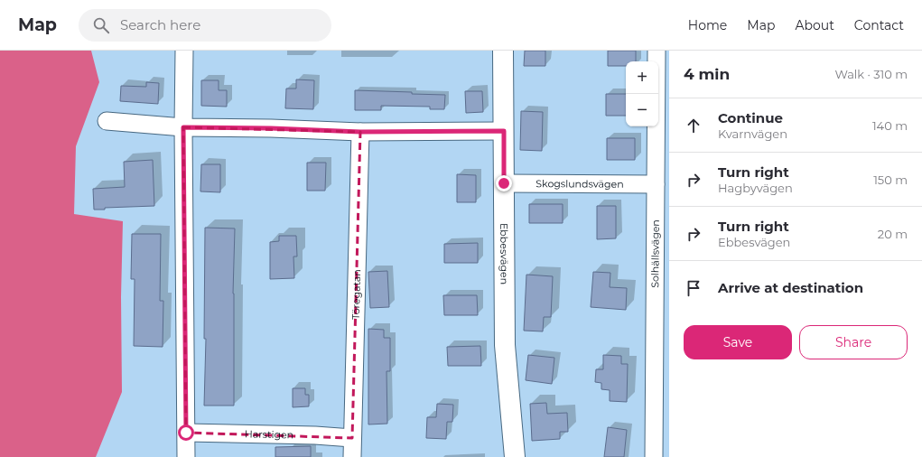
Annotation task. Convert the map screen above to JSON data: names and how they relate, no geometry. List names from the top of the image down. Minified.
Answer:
{"streets":{"street":["Skogslundsvägen","Ebbesvägen","Solhällsvägen","Töregatan","Harstigen"]},"crossings":[["Skogslundsvägen","Ebbesvägen"],["Skogslundsvägen","Solhällsvägen"],["Töregatan","Harstigen"]],"page":{"header":"Map","search":"Search here","nav":["Home","Map","About","Contact"],"heading":["4 min","Walk · 310 m"],"map_buttons":["+","−"],"list":[["Continue","Kvarnvägen","140 m"],["Turn right","Hagbyvägen","150 m"],["Turn right","Ebbesvägen","20 m"],"Arrive at destination"],"buttons":["Save","Share"]}}
